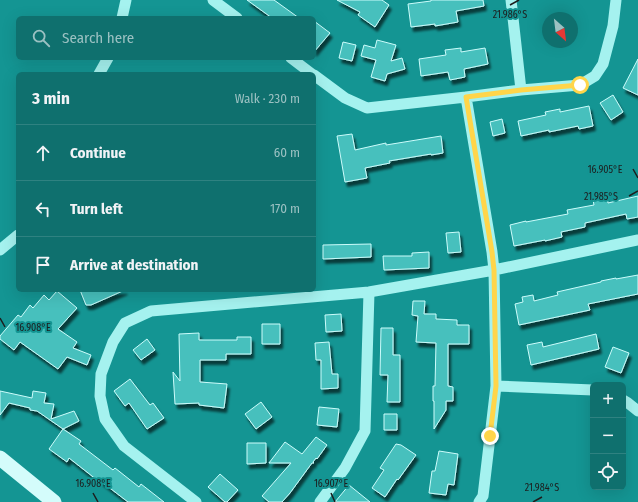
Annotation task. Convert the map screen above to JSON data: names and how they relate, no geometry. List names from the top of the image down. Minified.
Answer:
{"north":"bottom right","page":{"search":"Search here","heading":["3 min","Walk · 230 m"],"list":[["Continue","60 m"],["Turn left","170 m"],"Arrive at destination"],"map_buttons":["+","−"]},"coordinates":["21.986°S","16.905°E","21.985°S","16.908°E","16.907°E","21.984°S"]}
